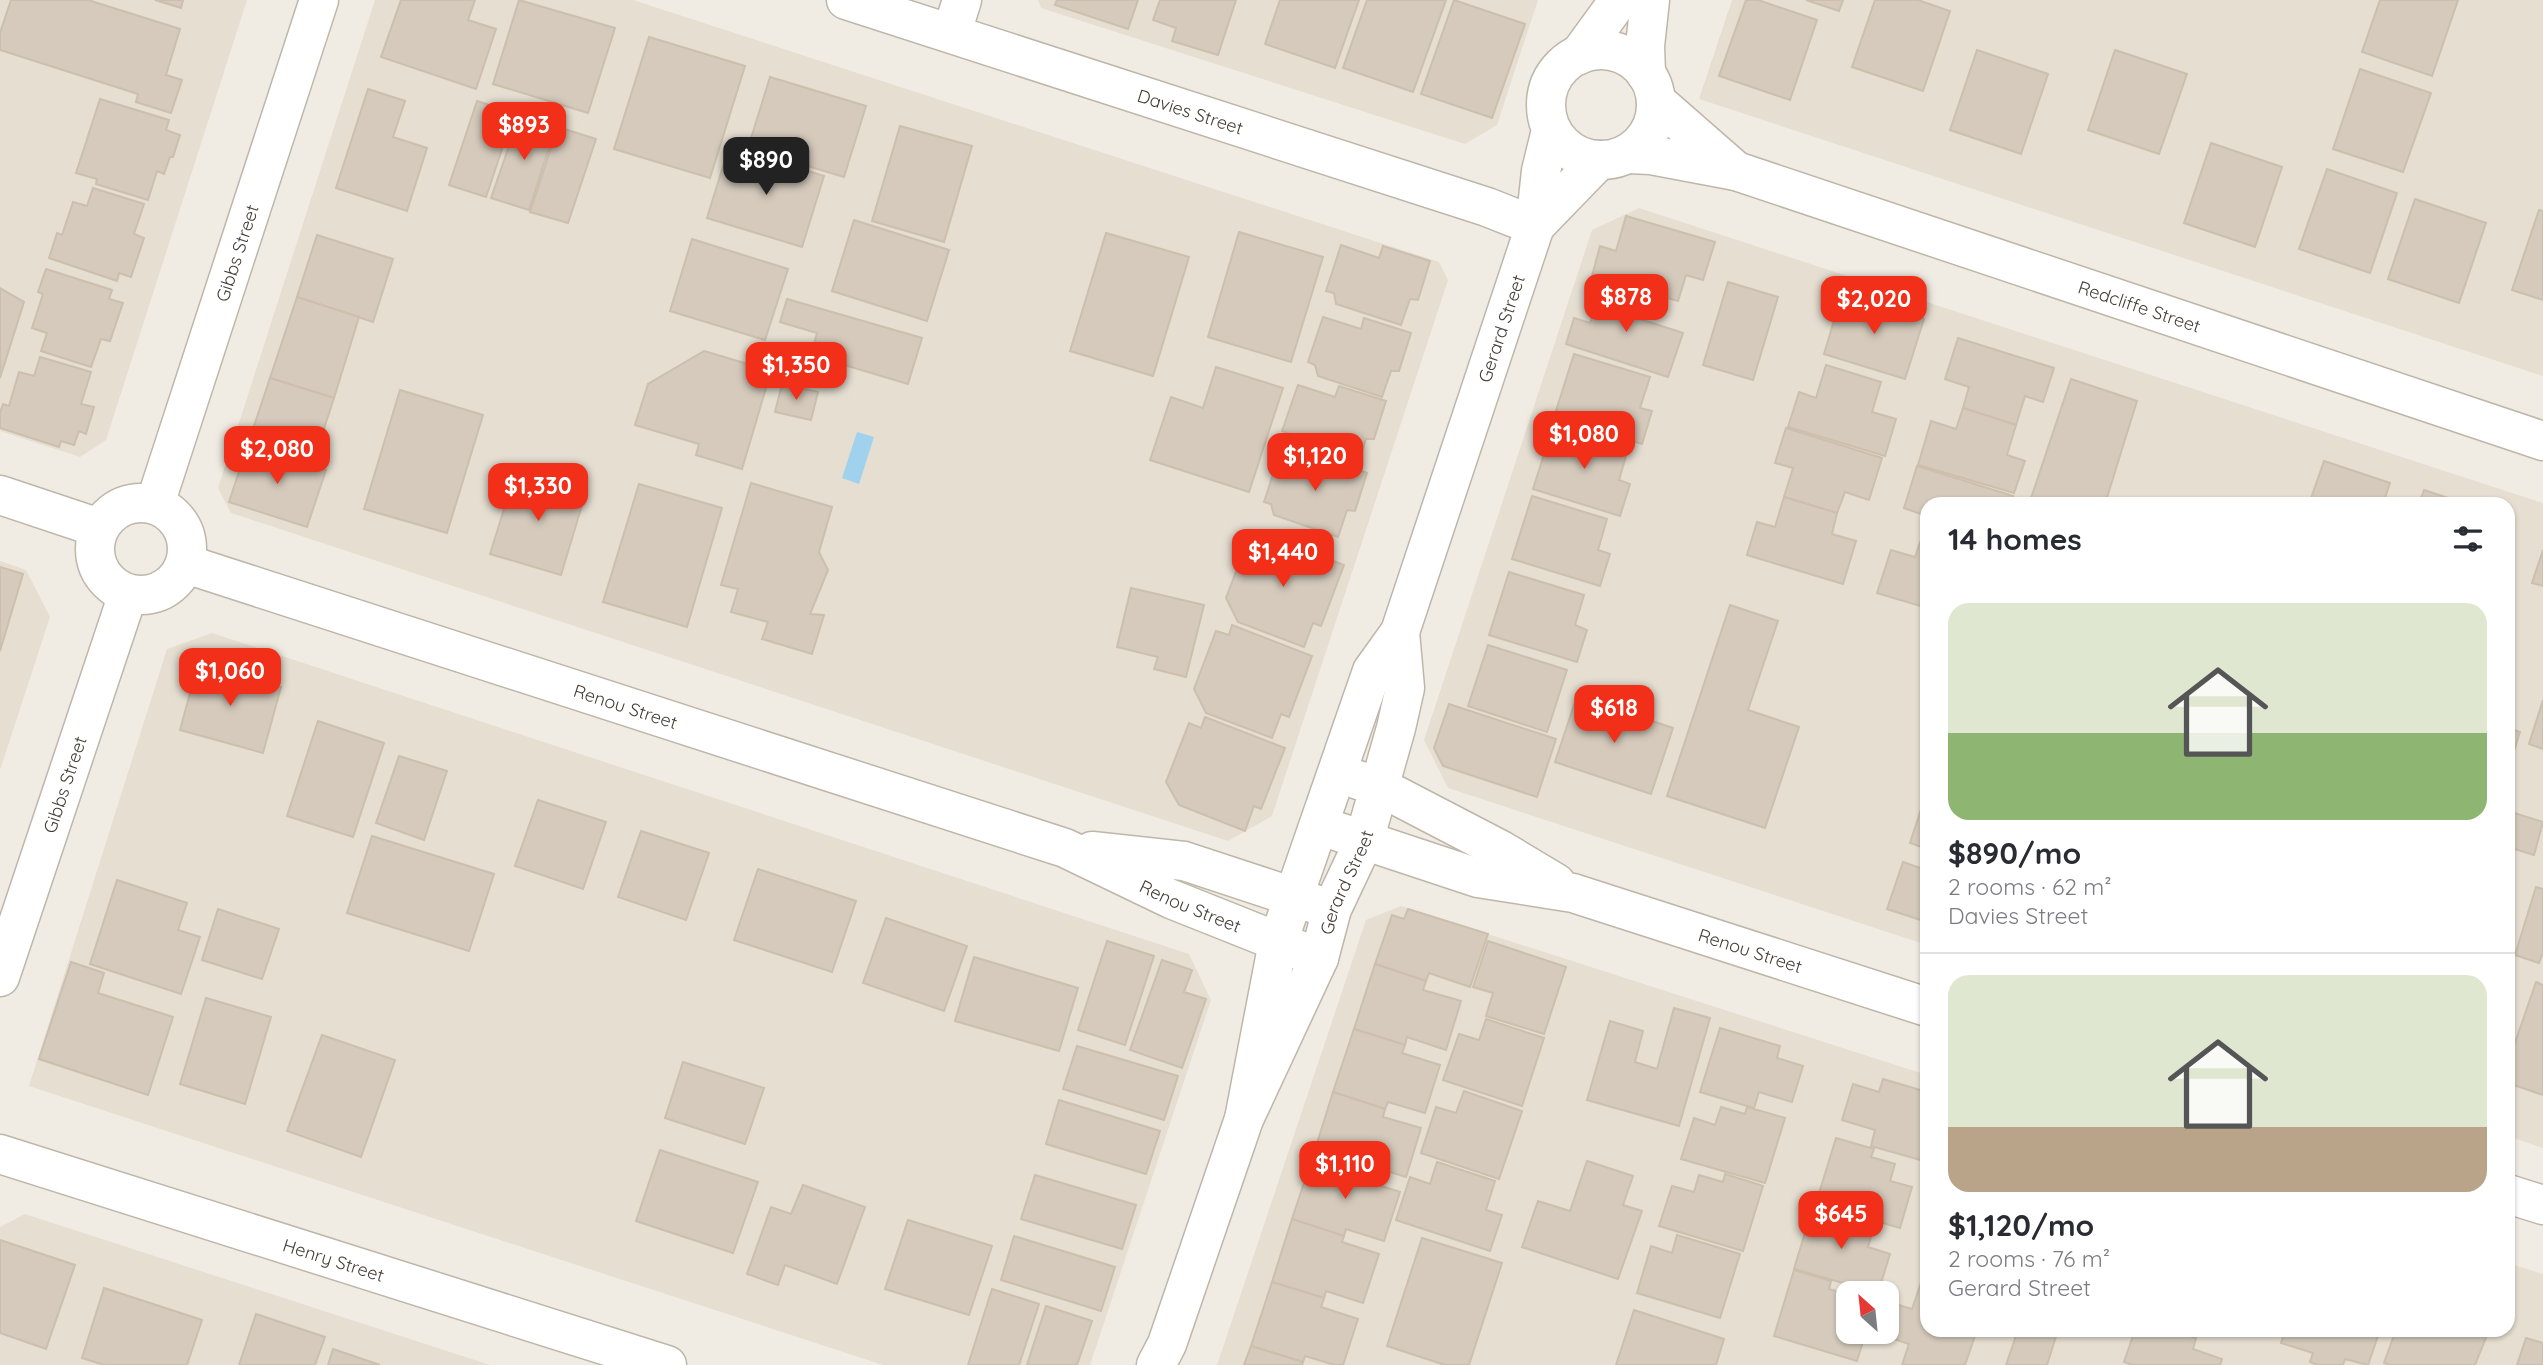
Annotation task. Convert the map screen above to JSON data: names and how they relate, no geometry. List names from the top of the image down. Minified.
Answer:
{"streets":{"street":["Davies Street","Gibbs Street","Redcliffe Street","Gerard Street","Renou Street","Henry Street"]},"crossings":[["Davies Street","Gerard Street"],["Gibbs Street","Renou Street"],["Redcliffe Street","Gerard Street"],["Gerard Street","Renou Street"]],"north":"top left","page":{"price":["$893","$890","$878","$2,020","$1,350","$1,080","$2,080","$1,120","$1,330","$1,440","$1,060","$618","$1,110","$645"],"heading":"14 homes","list":[{"name":"$890/mo","note":"2 rooms · 62 m² · Davies Street"},{"name":"$1,120/mo","note":"2 rooms · 76 m² · Gerard Street"}]}}
